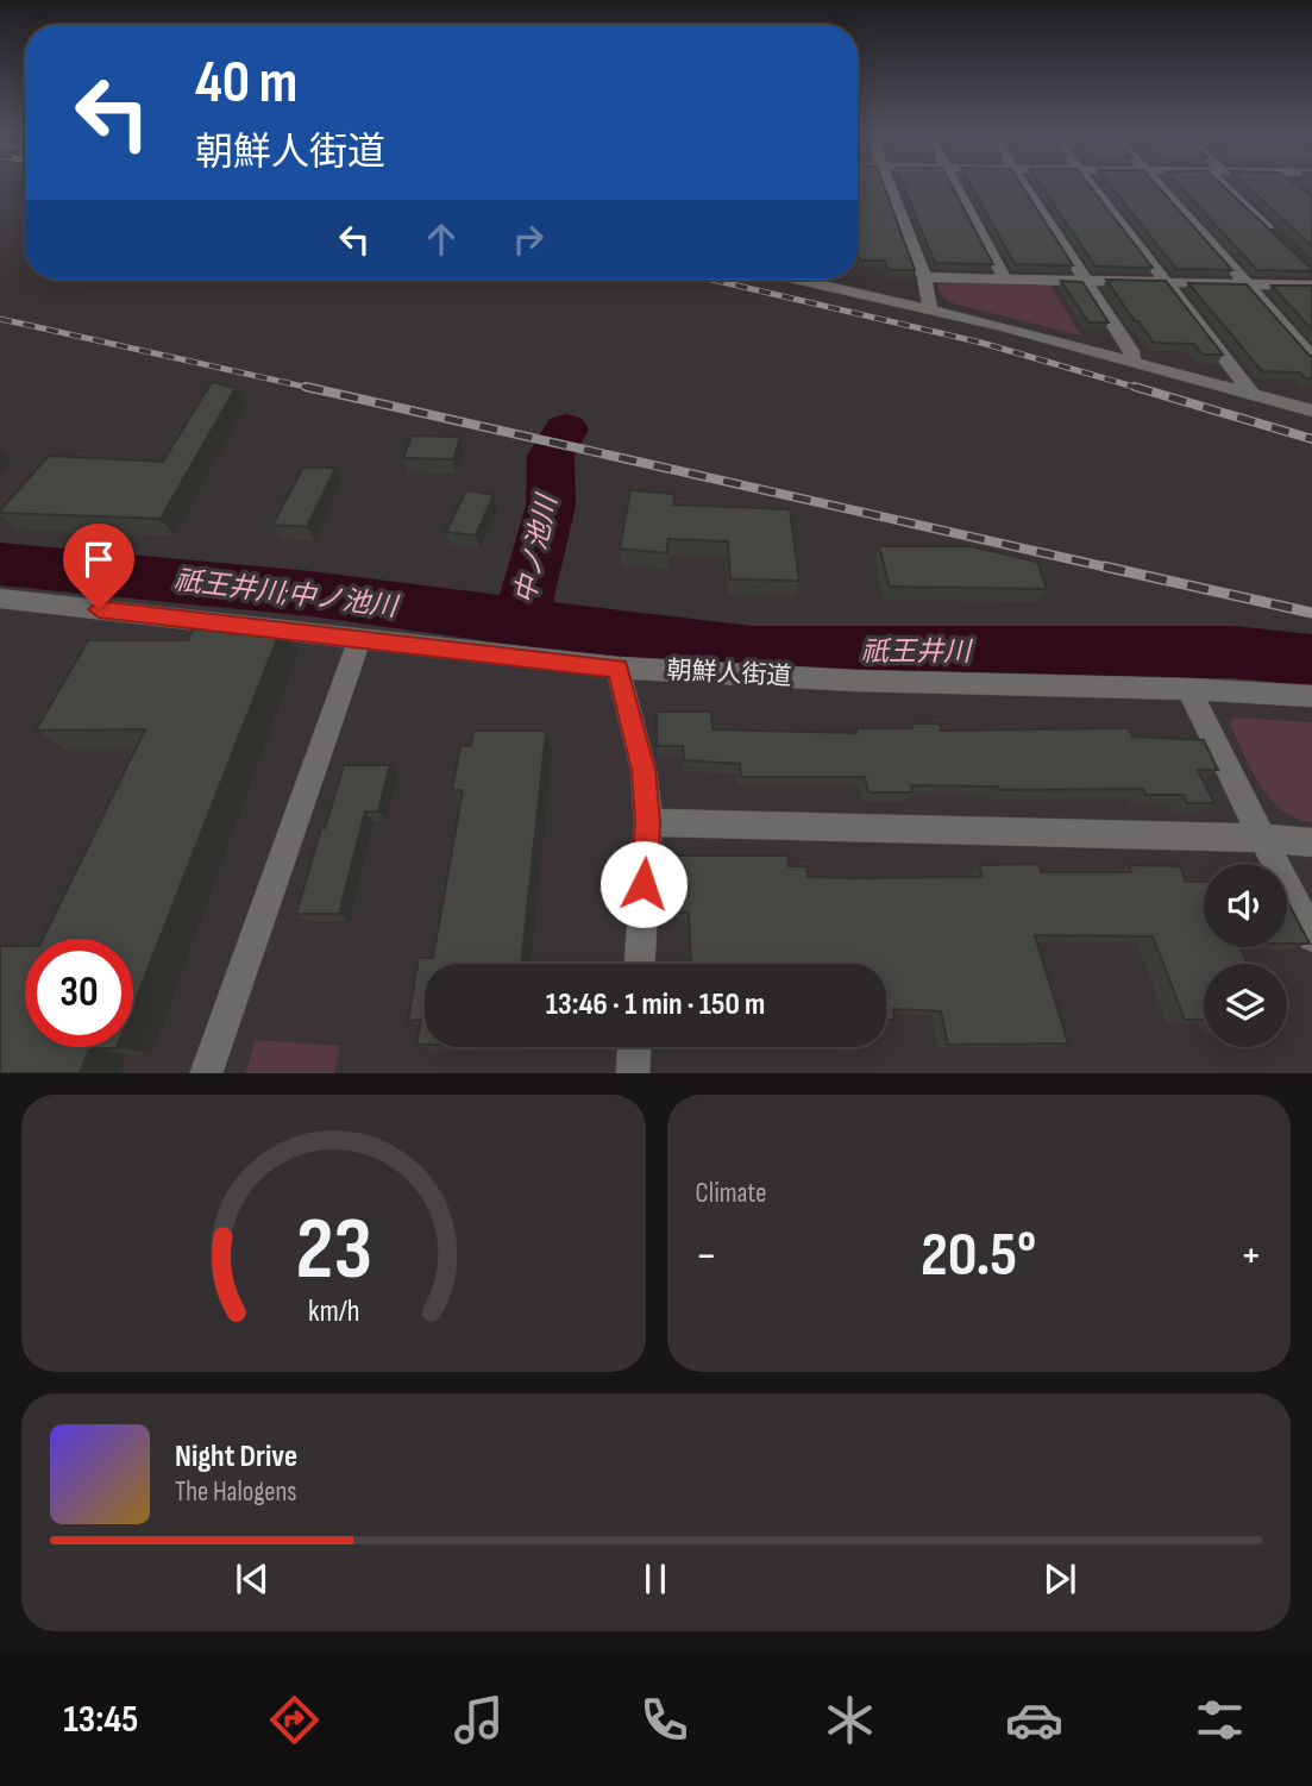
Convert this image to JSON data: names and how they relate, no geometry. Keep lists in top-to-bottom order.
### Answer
{
  "streets": {
    "street": ["朝鮮人街道"]
  },
  "water": ["中ノ池川", "祇王井川;中ノ池川", "祇王井川"],
  "page": {
    "turn": ["40 m", "朝鮮人街道"],
    "limit": "30",
    "trip": "13:46 · 1 min · 150 m",
    "tile": "Climate",
    "heat": ["−", "20.5°", "+"],
    "song": ["Night Drive", "The Halogens"],
    "tabs": "13:45",
    "gauge": ["23", "km/h"]
  }
}
